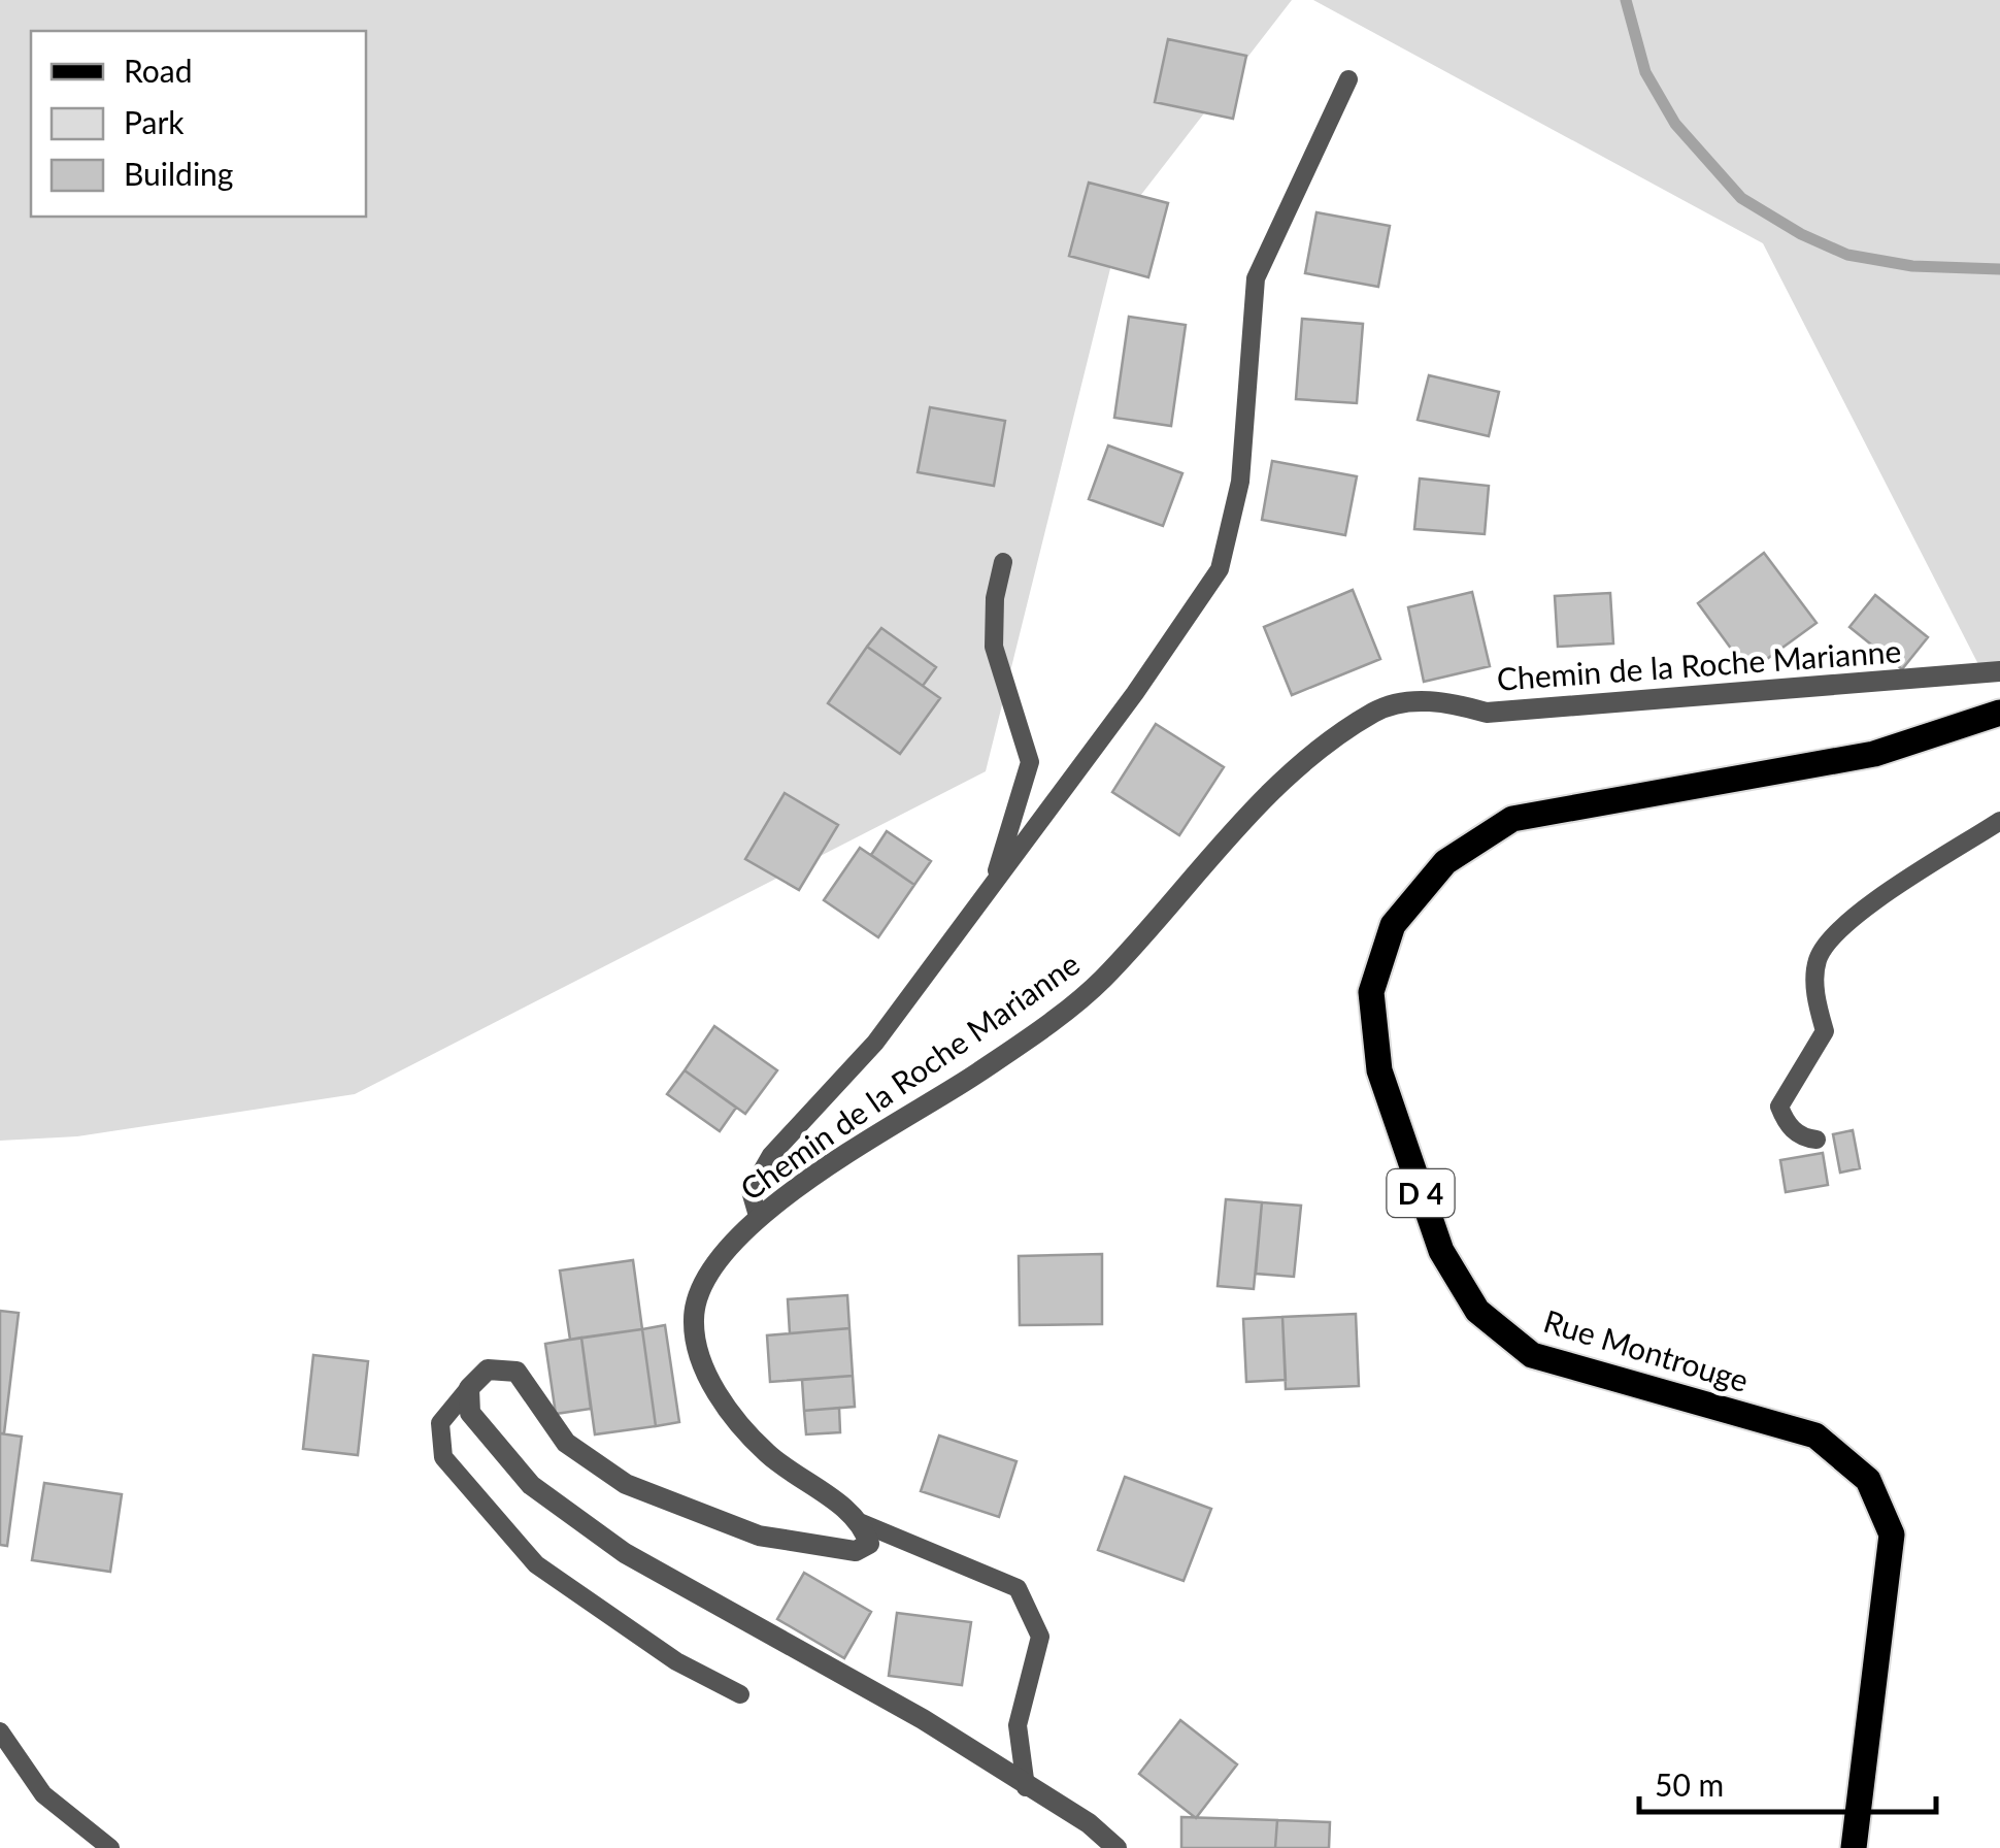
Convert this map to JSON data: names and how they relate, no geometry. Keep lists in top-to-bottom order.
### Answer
{
  "streets": {
    "main road": ["D 4", "Rue Montrouge"],
    "street": ["Chemin de la Roche Marianne"]
  },
  "legend": ["Road", "Park", "Building"],
  "scale_bar": "50 m"
}
